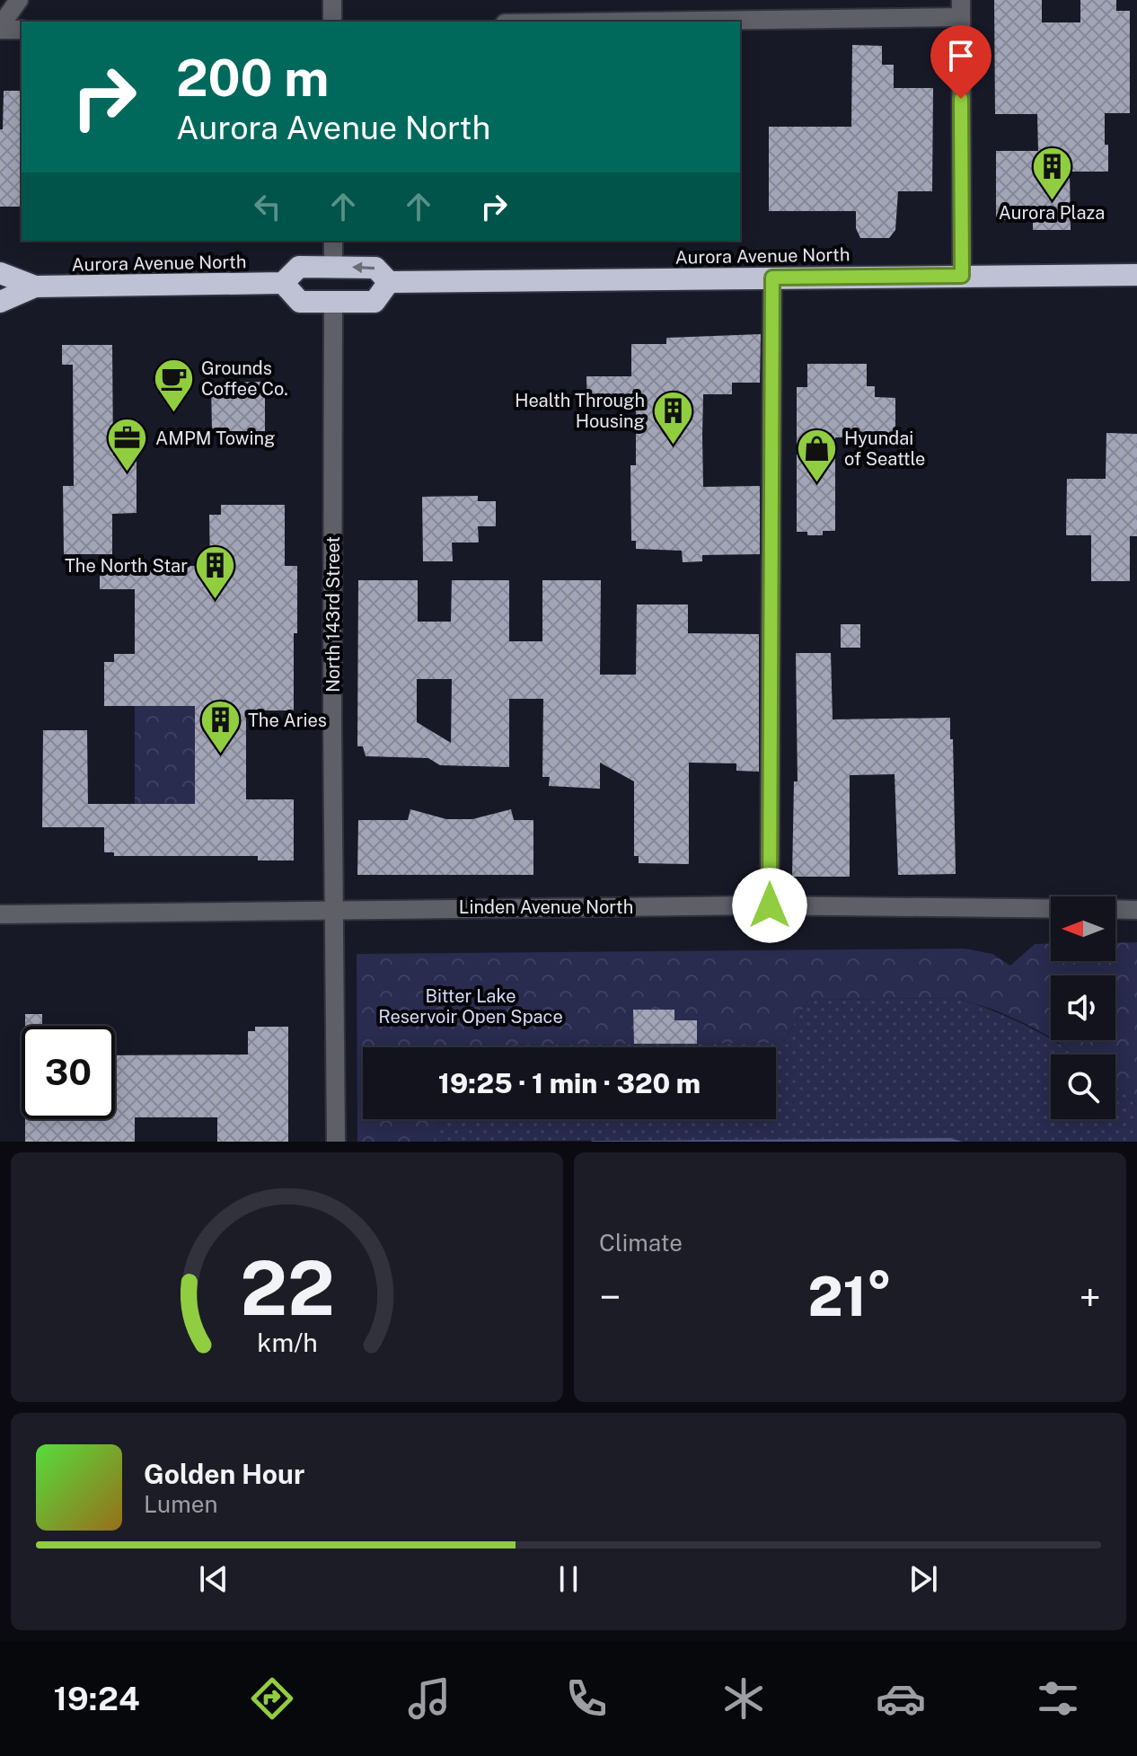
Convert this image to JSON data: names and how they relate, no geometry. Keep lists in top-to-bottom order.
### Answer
{
  "streets": {
    "highway": ["Aurora Avenue North"],
    "street": ["North 143rd Street", "Linden Avenue North"]
  },
  "crossings": [
    ["North 143rd Street", "Linden Avenue North"]
  ],
  "parks": ["Bitter Lake Reservoir Open Space"],
  "places": {
    "building": [
      "Aurora Plaza",
      "Health Through Housing",
      "The North Star",
      "The Aries"
    ],
    "cafe": ["Grounds Coffee Co."],
    "office": ["AMPM Towing"],
    "shop": ["Hyundai of Seattle"]
  },
  "north": "left",
  "page": {
    "turn": ["200 m", "Aurora Avenue North"],
    "limit": "30",
    "trip": "19:25 · 1 min · 320 m",
    "tile": "Climate",
    "heat": ["−", "21°", "+"],
    "song": ["Golden Hour", "Lumen"],
    "tabs": "19:24",
    "gauge": ["22", "km/h"]
  }
}
